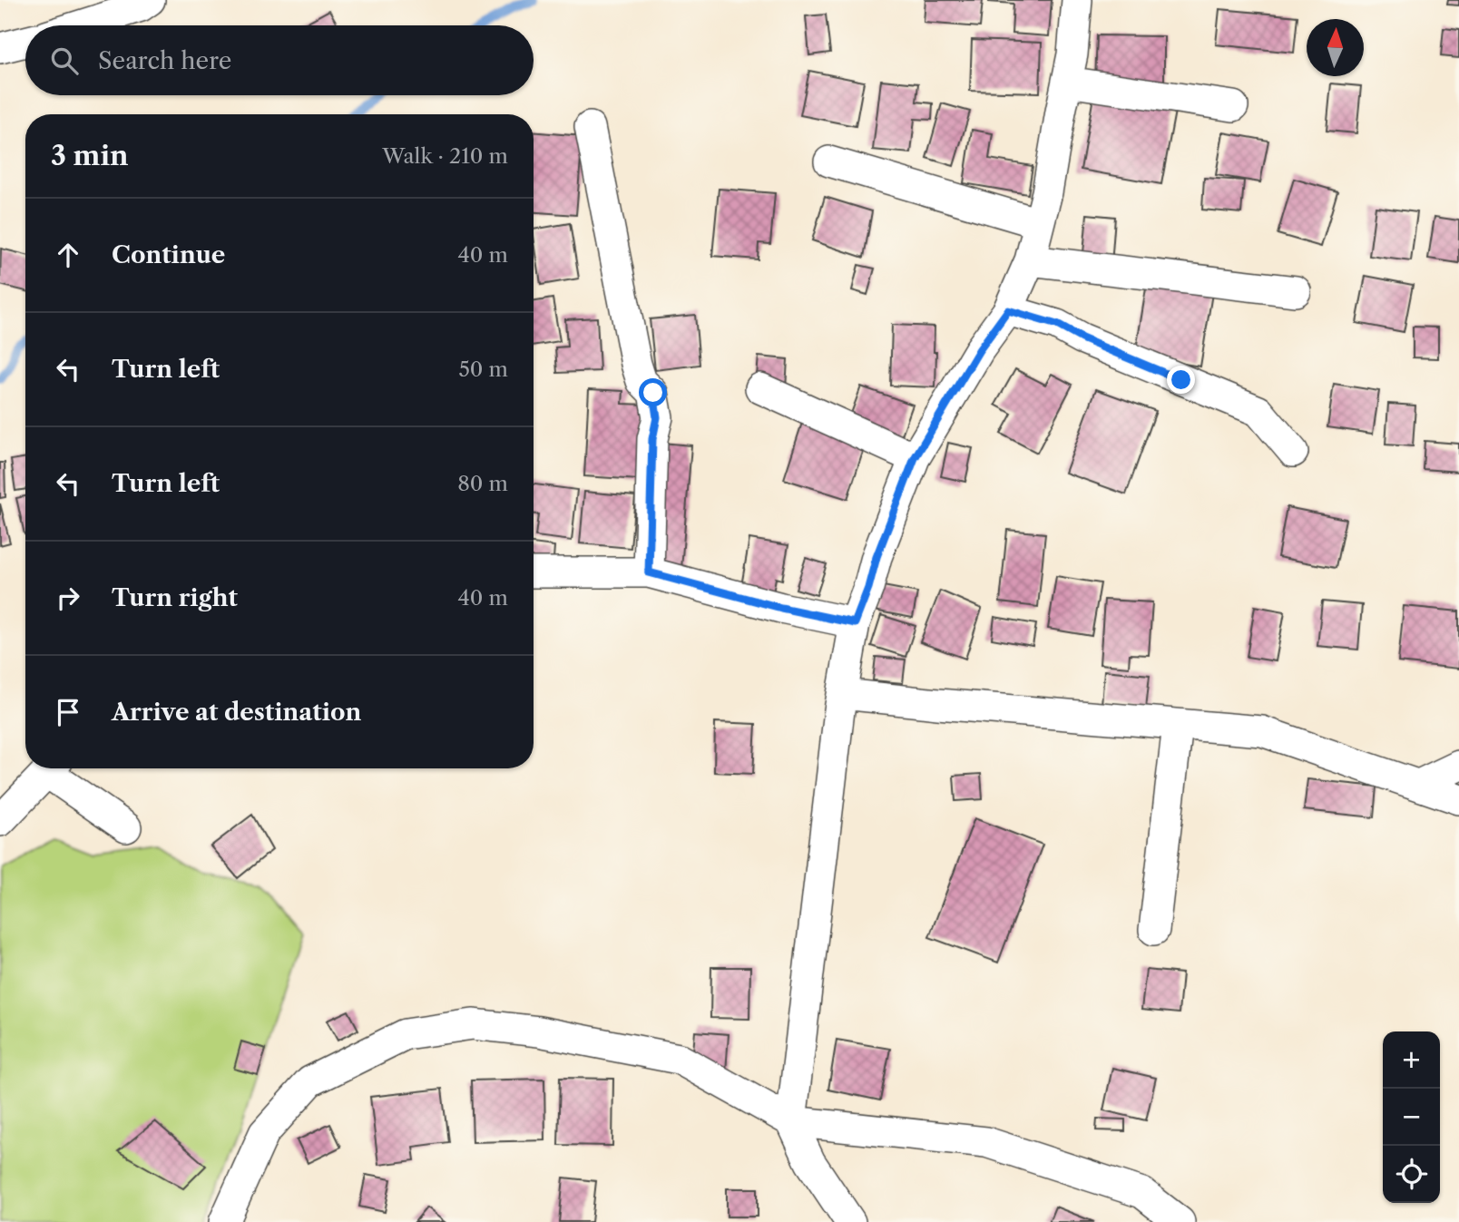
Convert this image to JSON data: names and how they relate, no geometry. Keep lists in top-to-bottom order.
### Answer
{
  "north": "top",
  "page": {
    "search": "Search here",
    "heading": ["3 min", "Walk · 210 m"],
    "list": [
      ["Continue", "40 m"],
      ["Turn left", "50 m"],
      ["Turn left", "80 m"],
      ["Turn right", "40 m"],
      "Arrive at destination"
    ],
    "map_buttons": ["+", "−"]
  }
}
